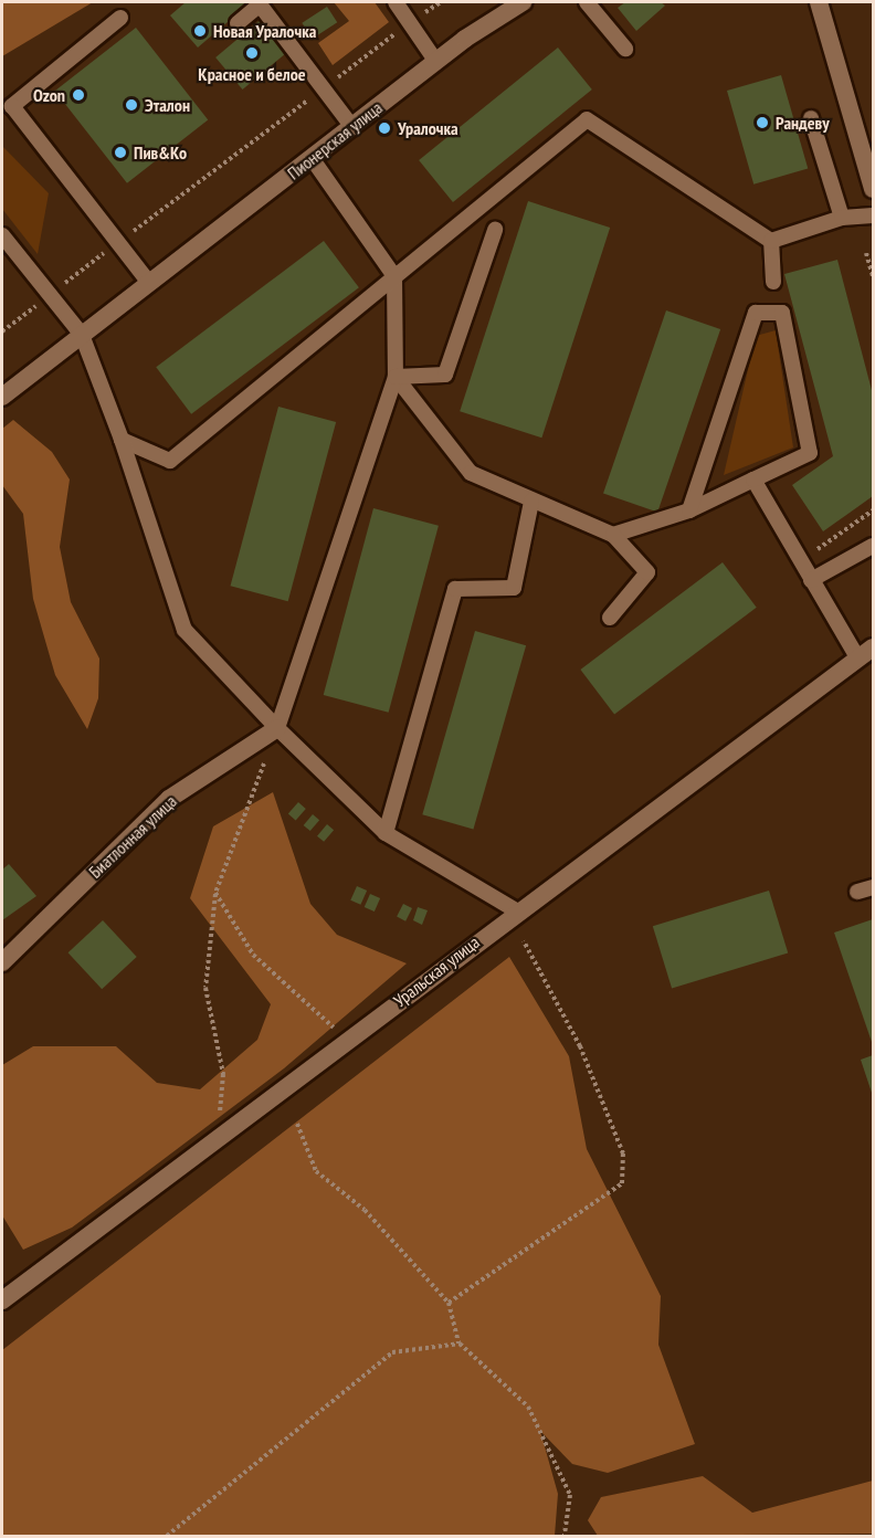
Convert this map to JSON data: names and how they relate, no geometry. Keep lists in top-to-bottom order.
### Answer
{
  "streets": {
    "street": ["Пионерская улица", "Биатлонная улица", "Уральская улица"]
  },
  "places": [
    "Новая Уралочка",
    "Красное и белое",
    "Ozon",
    "Эталон",
    "Рандеву",
    "Уралочка",
    "Пив&Ко"
  ]
}
